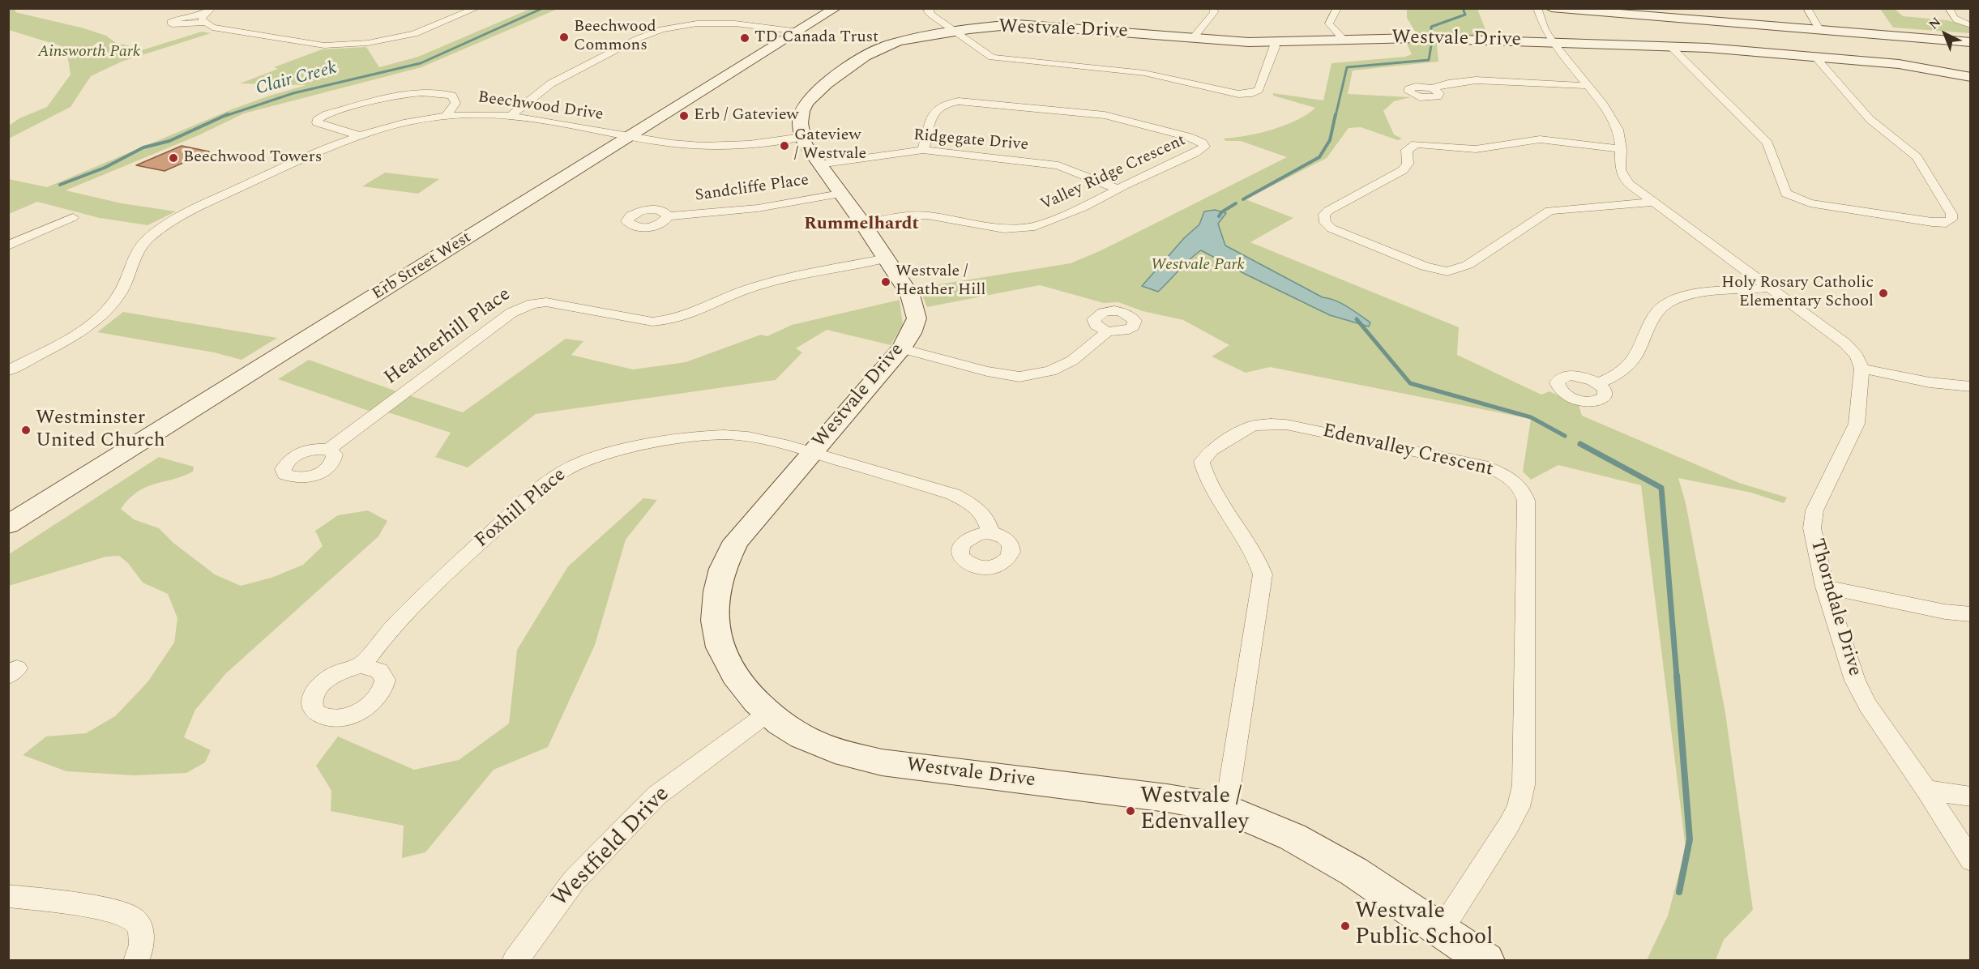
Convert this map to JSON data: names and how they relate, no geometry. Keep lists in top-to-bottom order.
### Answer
{
  "streets": {
    "street": [
      "Westvale Drive",
      "Beechwood Drive",
      "Ridgegate Drive",
      "Valley Ridge Crescent",
      "Sandcliffe Place",
      "Erb Street West",
      "Heatherhill Place",
      "Edenvalley Crescent",
      "Foxhill Place",
      "Thorndale Drive",
      "Westfield Drive"
    ]
  },
  "crossings": [
    ["Westvale Drive", "Beechwood Drive"],
    ["Westvale Drive", "Ridgegate Drive"],
    ["Westvale Drive", "Valley Ridge Crescent"],
    ["Westvale Drive", "Sandcliffe Place"],
    ["Westvale Drive", "Heatherhill Place"],
    ["Westvale Drive", "Edenvalley Crescent"],
    ["Westvale Drive", "Foxhill Place"],
    ["Westvale Drive", "Westfield Drive"],
    ["Beechwood Drive", "Erb Street West"],
    ["Ridgegate Drive", "Valley Ridge Crescent"]
  ],
  "districts": ["Rummelhardt"],
  "water": ["Clair Creek"],
  "parks": ["Ainsworth Park", "Westvale Park"],
  "places": [
    "Beechwood Commons",
    "TD Canada Trust",
    "Erb / Gateview",
    "Gateview / Westvale",
    "Beechwood Towers",
    "Westvale / Heather Hill",
    "Holy Rosary Catholic Elementary School",
    "Westminster United Church",
    "Westvale / Edenvalley",
    "Westvale Public School"
  ],
  "north": "top left"
}
